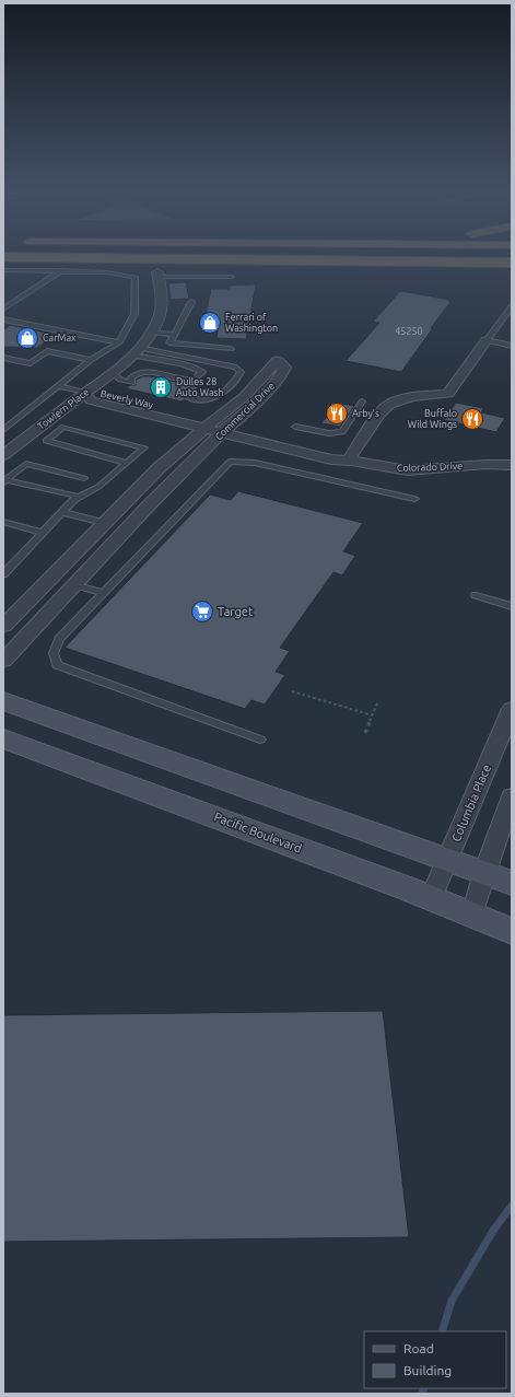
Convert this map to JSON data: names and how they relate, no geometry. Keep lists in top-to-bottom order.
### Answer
{
  "streets": {
    "main road": ["Pacific Boulevard"],
    "street": [
      "Beverly Way",
      "Towlern Place",
      "Commercial Drive",
      "Colorado Drive",
      "Columbia Place"
    ]
  },
  "crossings": [
    ["Beverly Way", "Towlern Place"],
    ["Beverly Way", "Commercial Drive"],
    ["Beverly Way", "Colorado Drive"],
    ["Commercial Drive", "Colorado Drive"],
    ["Columbia Place", "Pacific Boulevard"]
  ],
  "places": {
    "shop": ["Ferrari of Washington", "CarMax"],
    "building": ["Dulles 28 Auto Wash"],
    "restaurant": ["Arby's", "Buffalo Wild Wings"],
    "supermarket": ["Target"]
  },
  "house_numbers": ["45250"],
  "legend": ["Road", "Building"]
}
